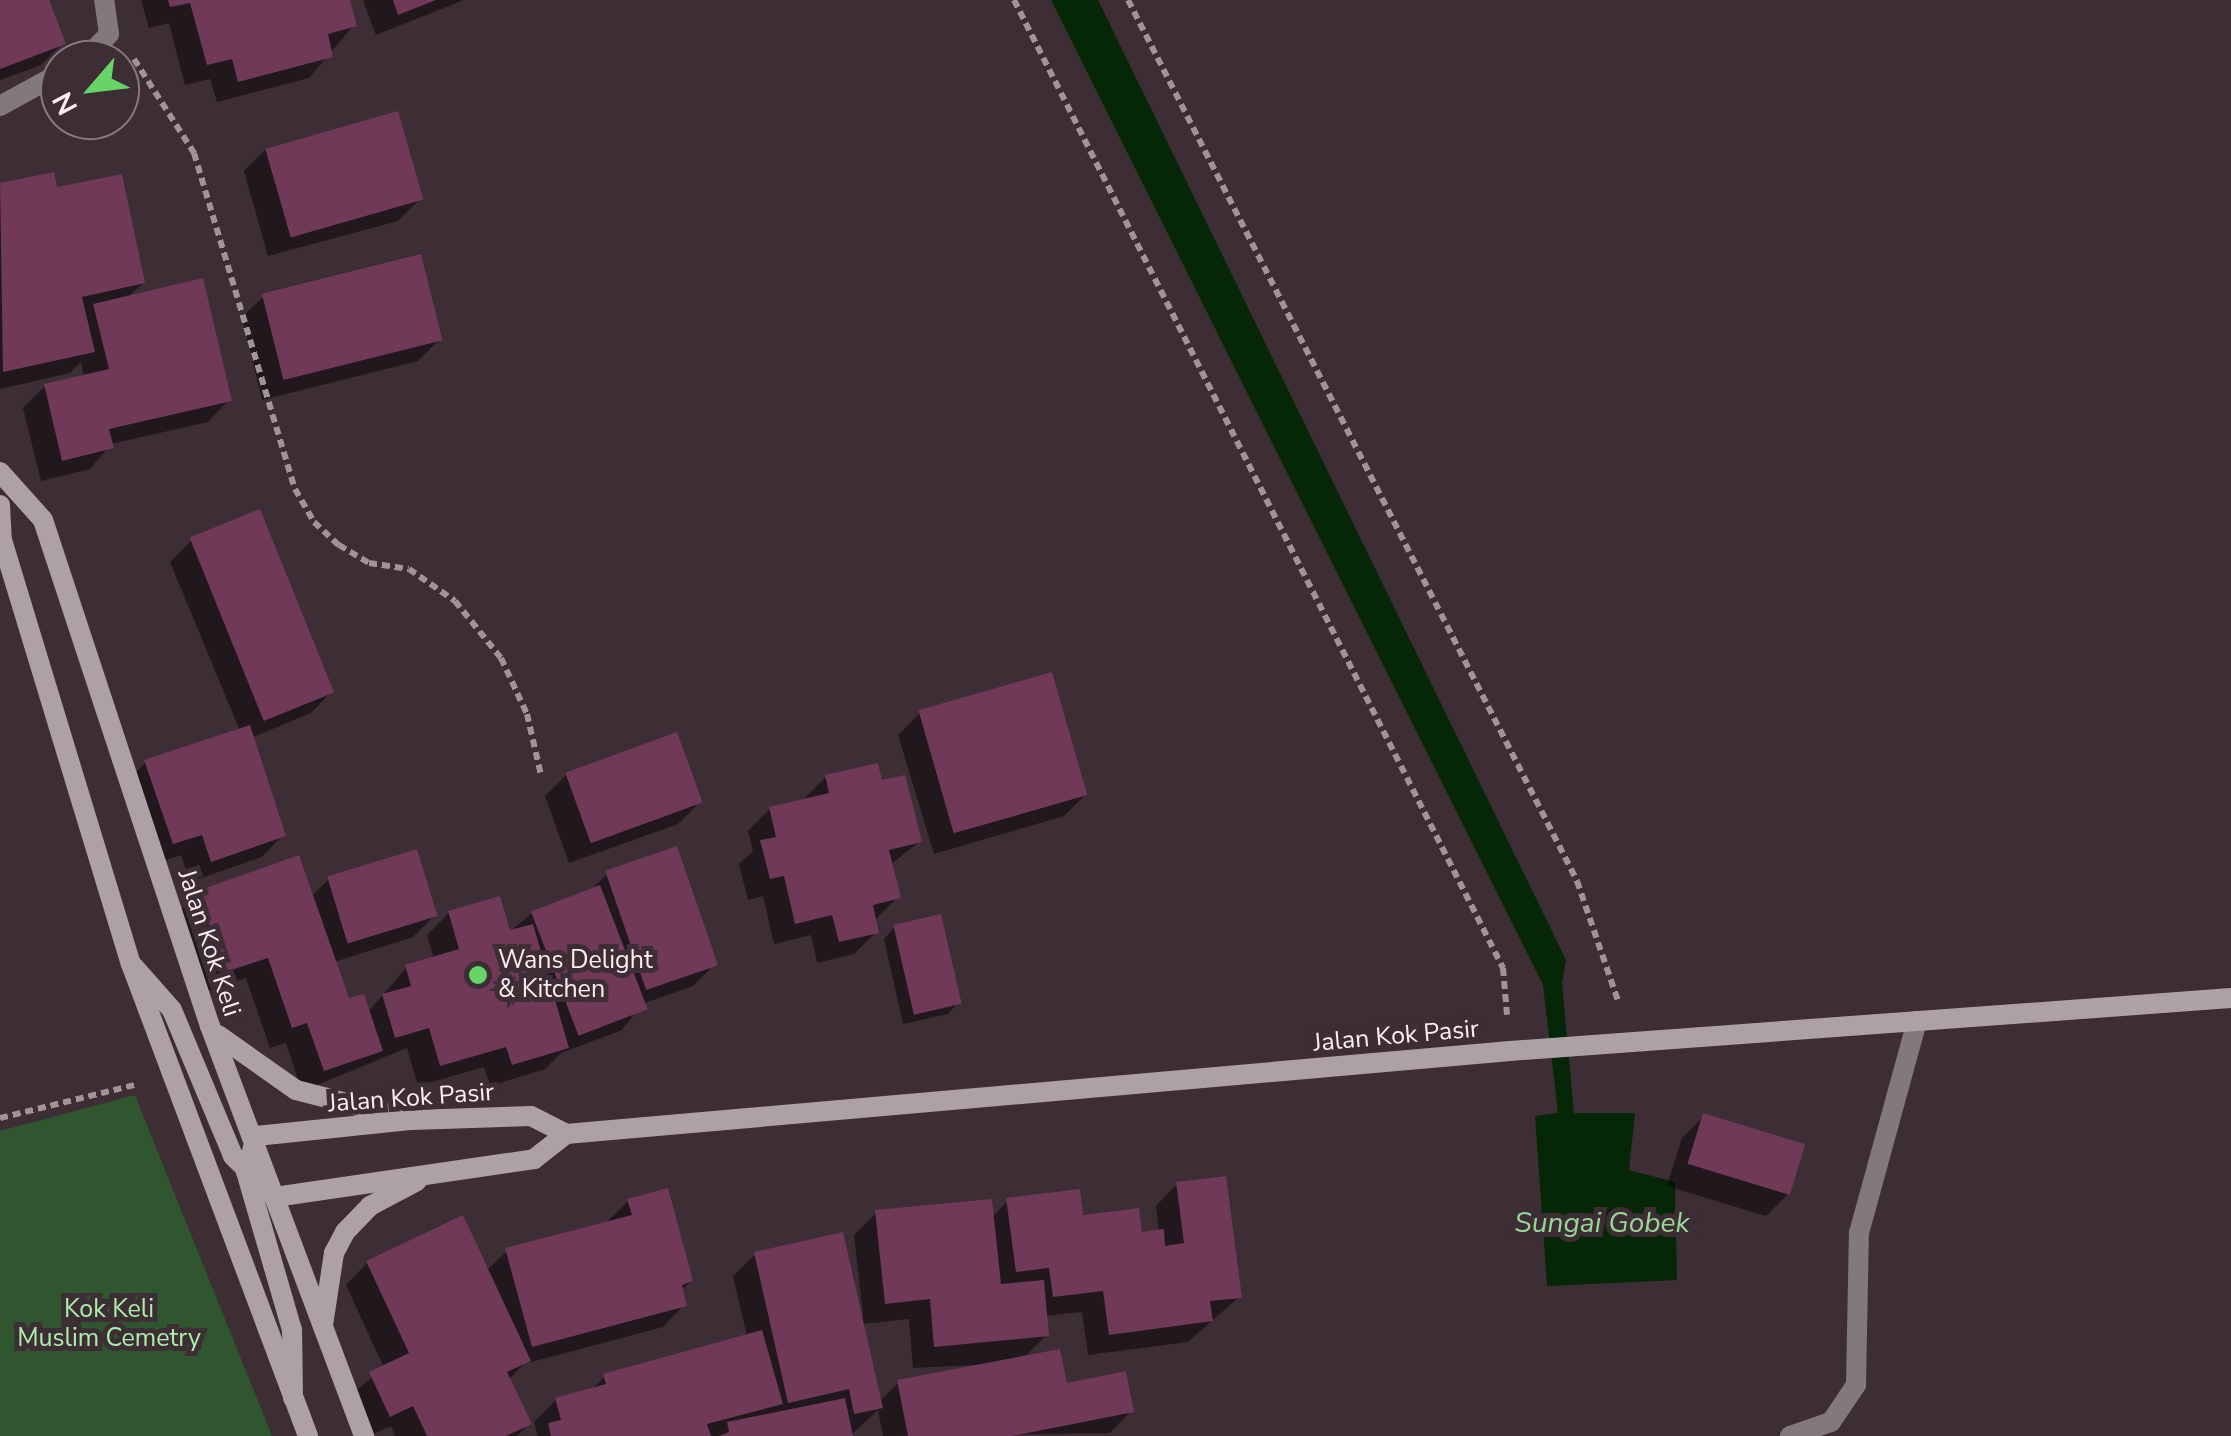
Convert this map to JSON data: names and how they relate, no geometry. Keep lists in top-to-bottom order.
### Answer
{
  "streets": {
    "street": ["Jalan Kok Keli", "Jalan Kok Pasir"]
  },
  "crossings": [
    ["Jalan Kok Keli", "Jalan Kok Pasir"]
  ],
  "water": ["Sungai Gobek"],
  "parks": ["Kok Keli Muslim Cemetry"],
  "places": ["Wans Delight & Kitchen"],
  "north": "bottom left"
}
